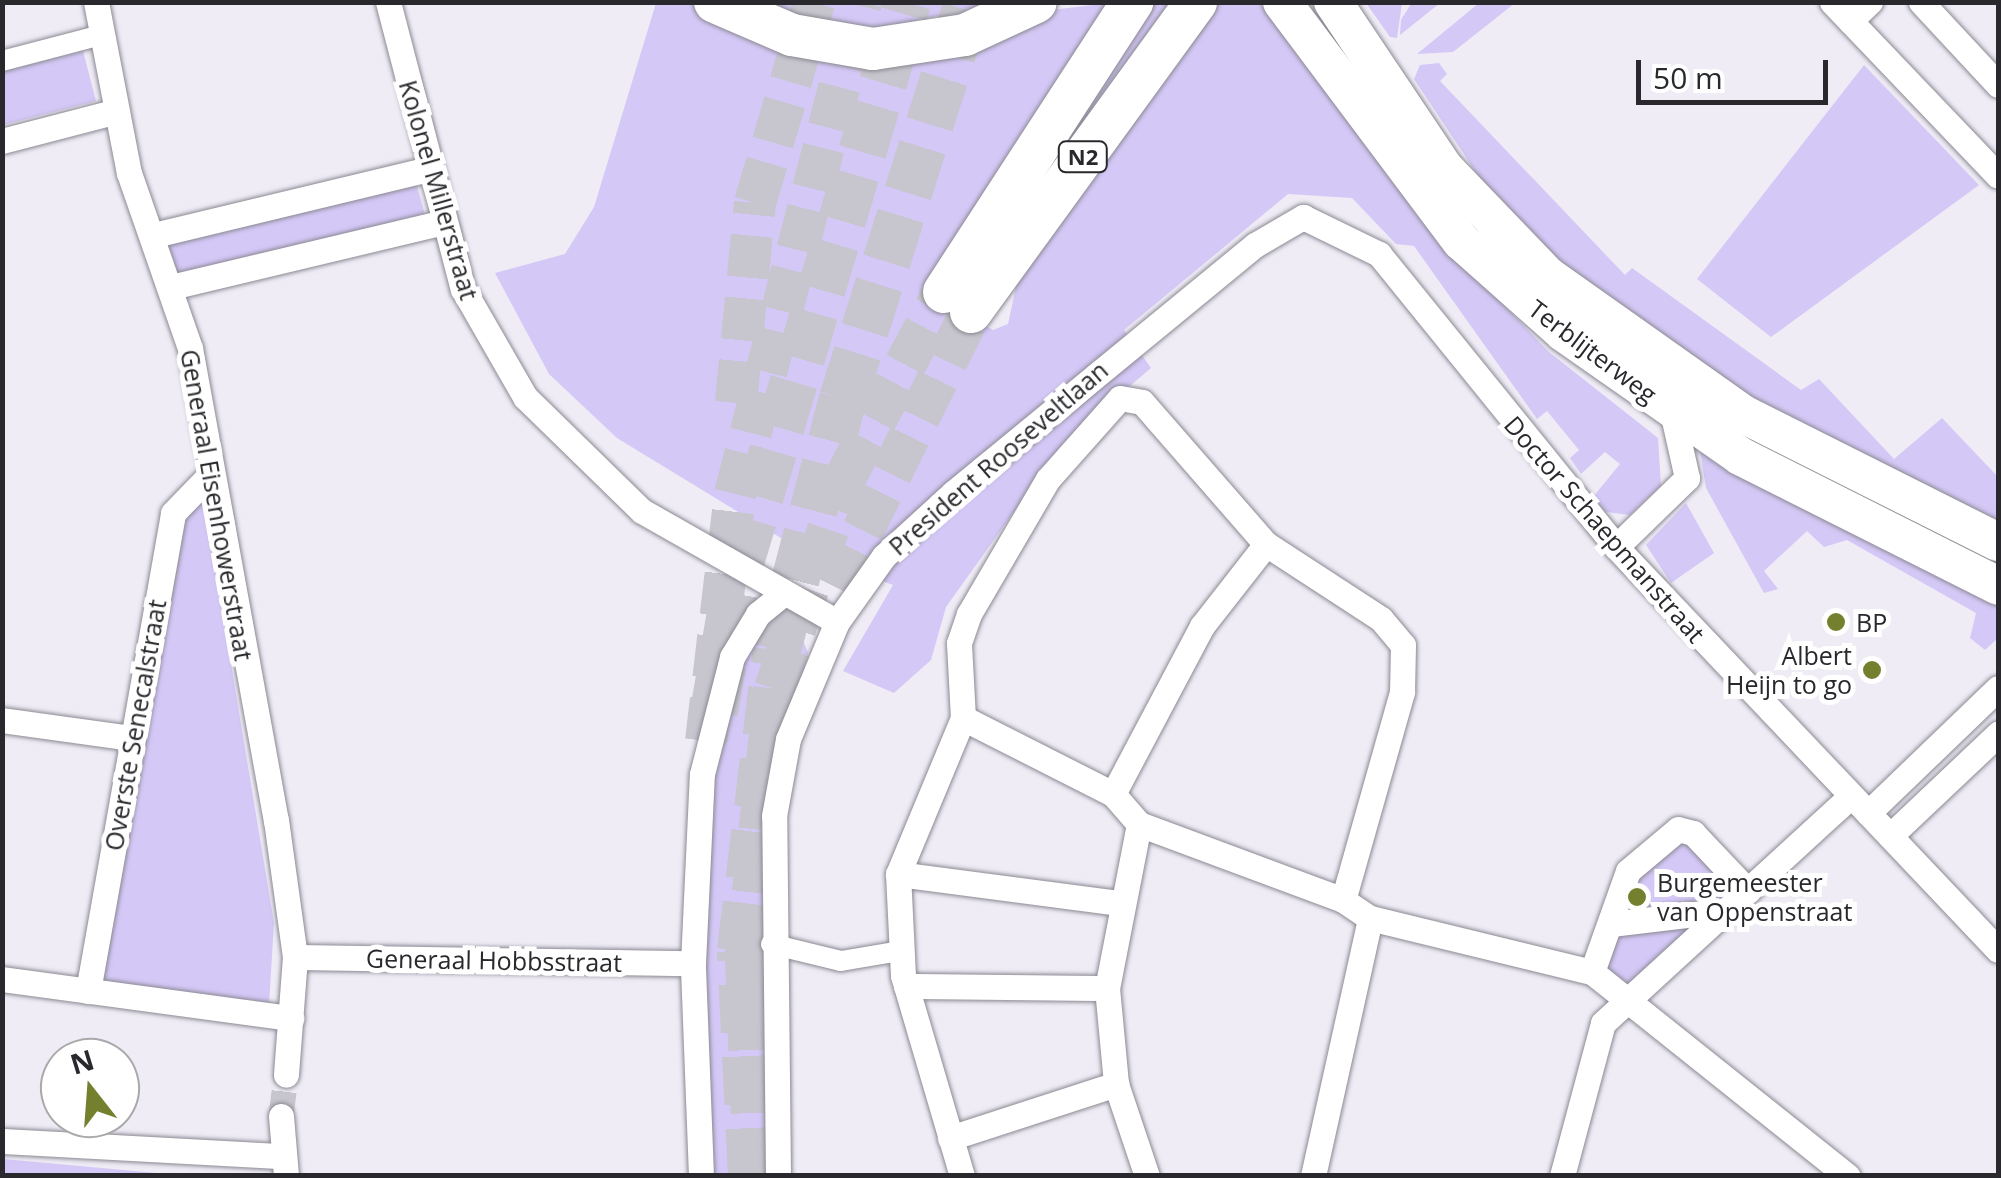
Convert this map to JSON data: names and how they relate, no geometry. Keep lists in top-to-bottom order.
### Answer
{
  "streets": {
    "highway": ["N2"],
    "main road": ["Terblijterweg"],
    "street": [
      "Kolonel Millerstraat",
      "President Rooseveltlaan",
      "Generaal Eisenhowerstraat",
      "Doctor Schaepmanstraat",
      "Overste Senecalstraat",
      "Generaal Hobbsstraat"
    ]
  },
  "crossings": [
    ["Kolonel Millerstraat", "President Rooseveltlaan"],
    ["President Rooseveltlaan", "Doctor Schaepmanstraat"],
    ["Generaal Eisenhowerstraat", "Overste Senecalstraat"],
    ["Generaal Eisenhowerstraat", "Generaal Hobbsstraat"]
  ],
  "places": ["BP", "Albert Heijn to go", "Burgemeester van Oppenstraat"],
  "scale_bar": "50 m",
  "north": "top"
}
